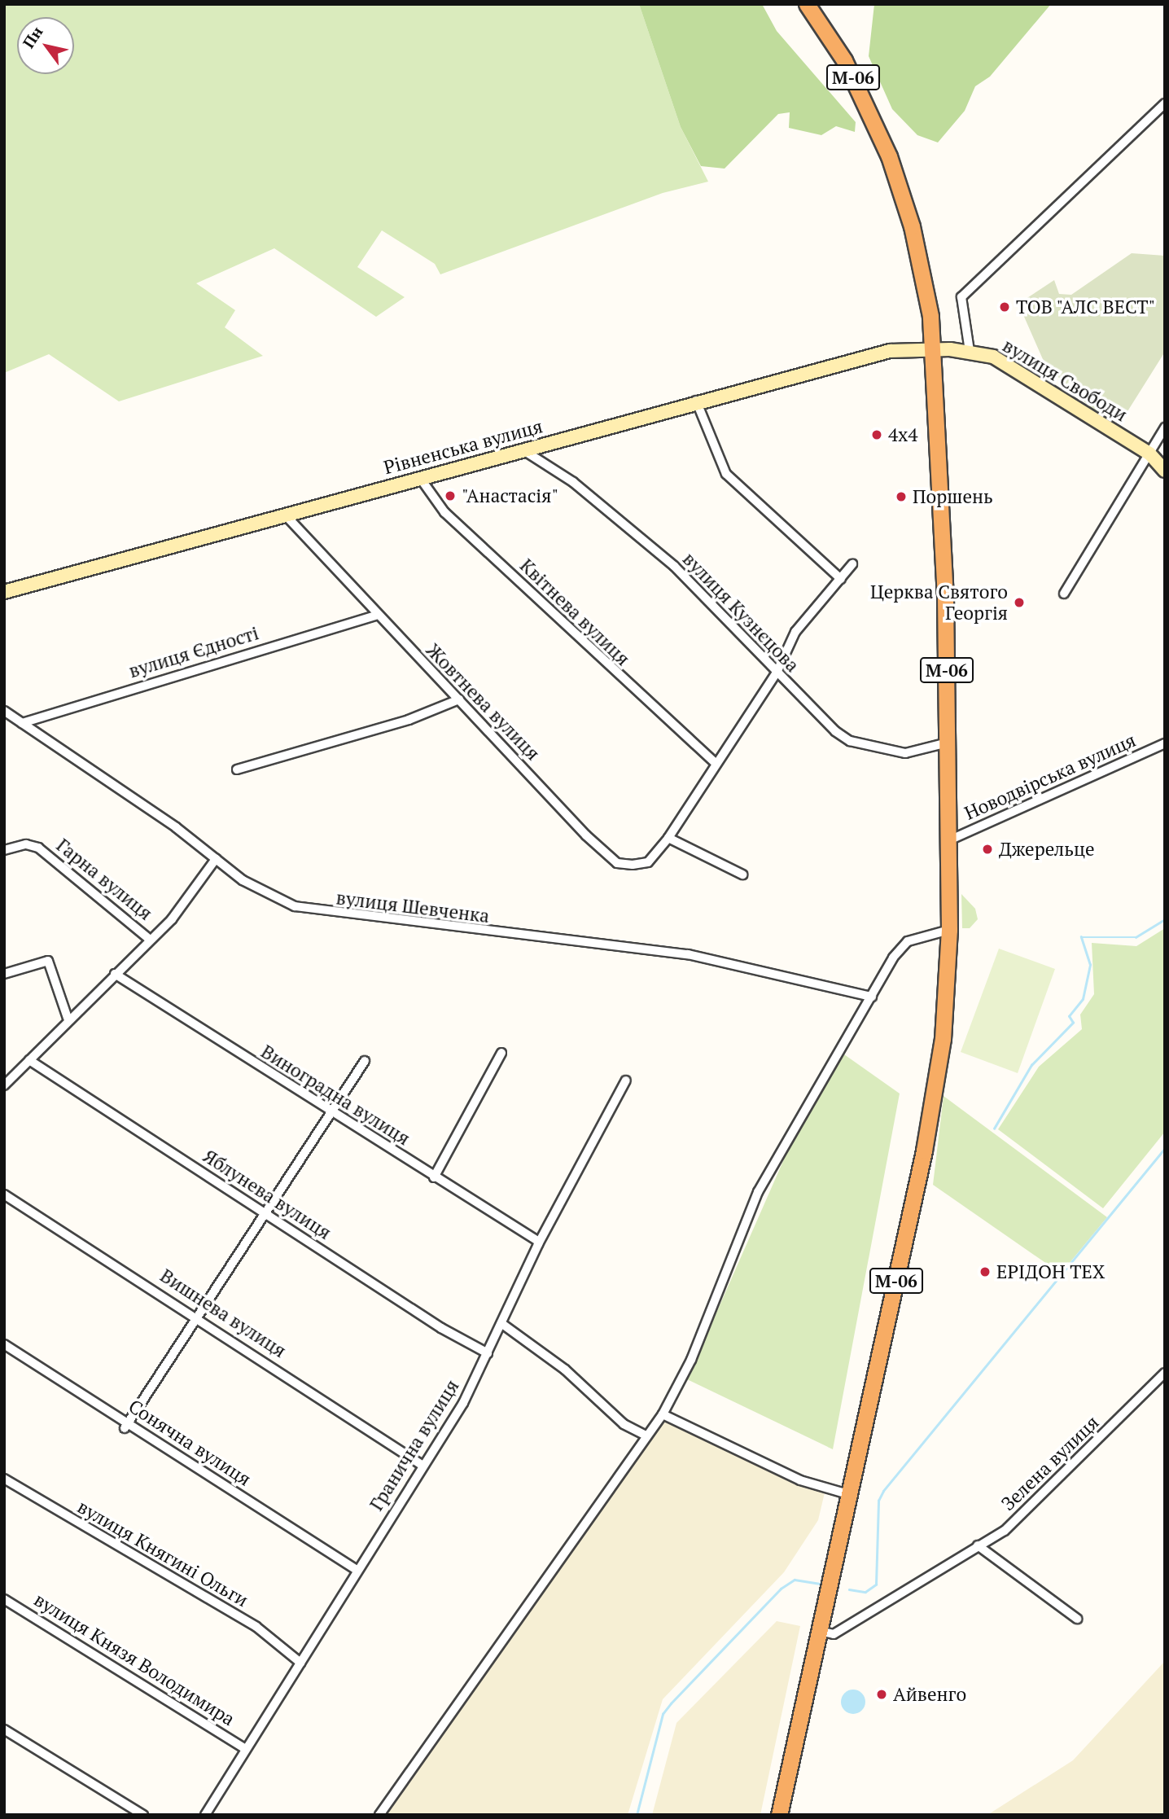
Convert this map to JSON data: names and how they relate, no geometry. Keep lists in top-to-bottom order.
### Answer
{
  "streets": {
    "highway": ["М-06"],
    "main road": ["вулиця Свободи", "Рівненська вулиця"],
    "street": [
      "Квітнева вулиця",
      "вулиця Кузнєцова",
      "вулиця Єдності",
      "Жовтнева вулиця",
      "Новодвірська вулиця",
      "Гарна вулиця",
      "вулиця Шевченка",
      "Виноградна вулиця",
      "Яблунева вулиця",
      "Вишнева вулиця",
      "Сонячна вулиця",
      "Гранична вулиця",
      "Зелена вулиця",
      "вулиця Княгині Ольги",
      "вулиця Князя Володимира"
    ]
  },
  "crossings": [
    ["М-06", "вулиця Свободи"],
    ["М-06", "Рівненська вулиця"],
    ["М-06", "вулиця Кузнєцова"],
    ["М-06", "Новодвірська вулиця"],
    ["М-06", "Зелена вулиця"],
    ["вулиця Свободи", "Рівненська вулиця"],
    ["Рівненська вулиця", "Квітнева вулиця"],
    ["Рівненська вулиця", "вулиця Кузнєцова"],
    ["Рівненська вулиця", "Жовтнева вулиця"],
    ["Квітнева вулиця", "Жовтнева вулиця"],
    ["вулиця Кузнєцова", "Жовтнева вулиця"],
    ["вулиця Єдності", "Жовтнева вулиця"],
    ["вулиця Єдності", "вулиця Шевченка"],
    ["Виноградна вулиця", "Гранична вулиця"],
    ["Яблунева вулиця", "Гранична вулиця"],
    ["Вишнева вулиця", "Гранична вулиця"],
    ["Сонячна вулиця", "Гранична вулиця"],
    ["Гранична вулиця", "вулиця Княгині Ольги"],
    ["Гранична вулиця", "вулиця Князя Володимира"]
  ],
  "places": [
    "ТОВ \"АЛС ВЕСТ\"",
    "4x4",
    "\"Анастасія\"",
    "Поршень",
    "Церква Святого Георгія",
    "Джерельце",
    "ЕРІДОН ТЕХ",
    "Айвенго"
  ],
  "north": "top left"
}
